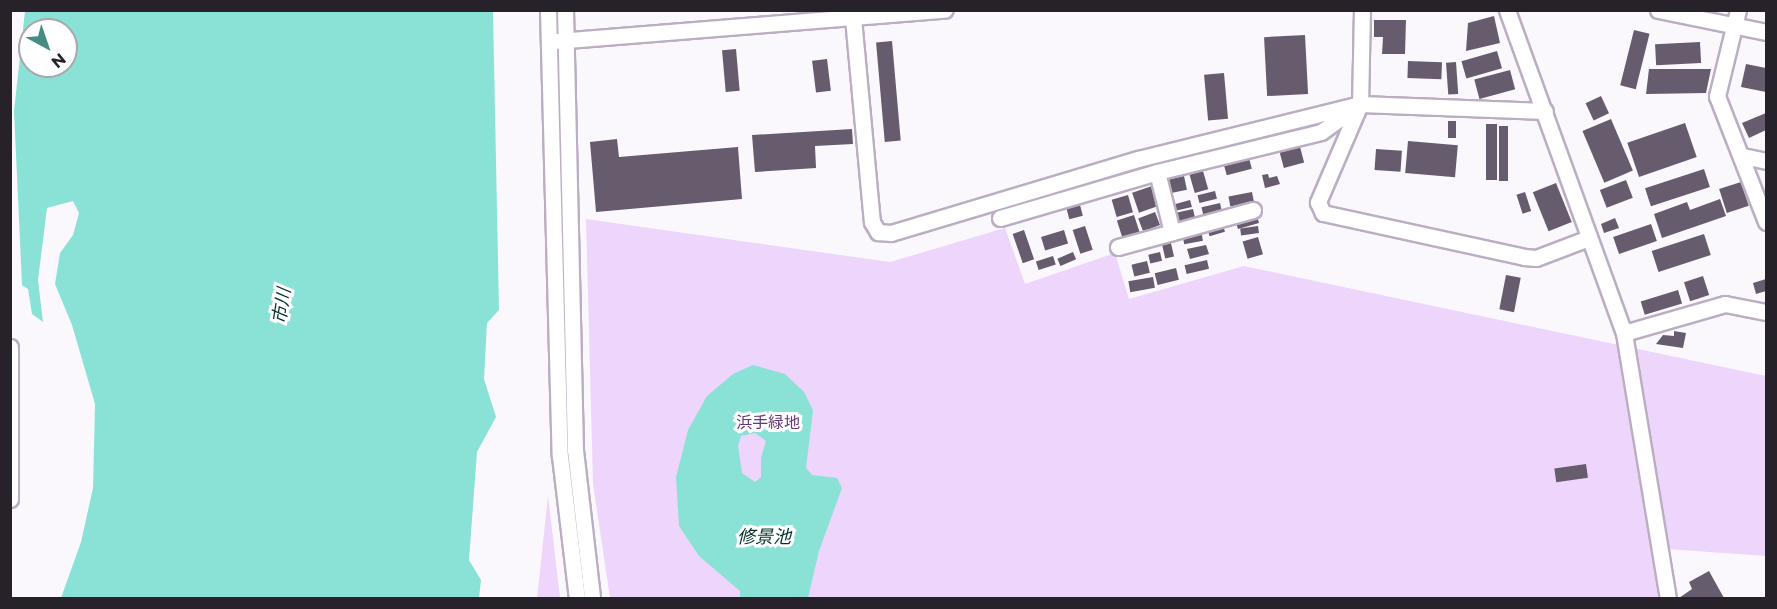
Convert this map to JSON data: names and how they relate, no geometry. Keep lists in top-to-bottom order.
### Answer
{
  "water": ["市川", "修景池"],
  "parks": ["浜手緑地"],
  "north": "bottom right"
}
